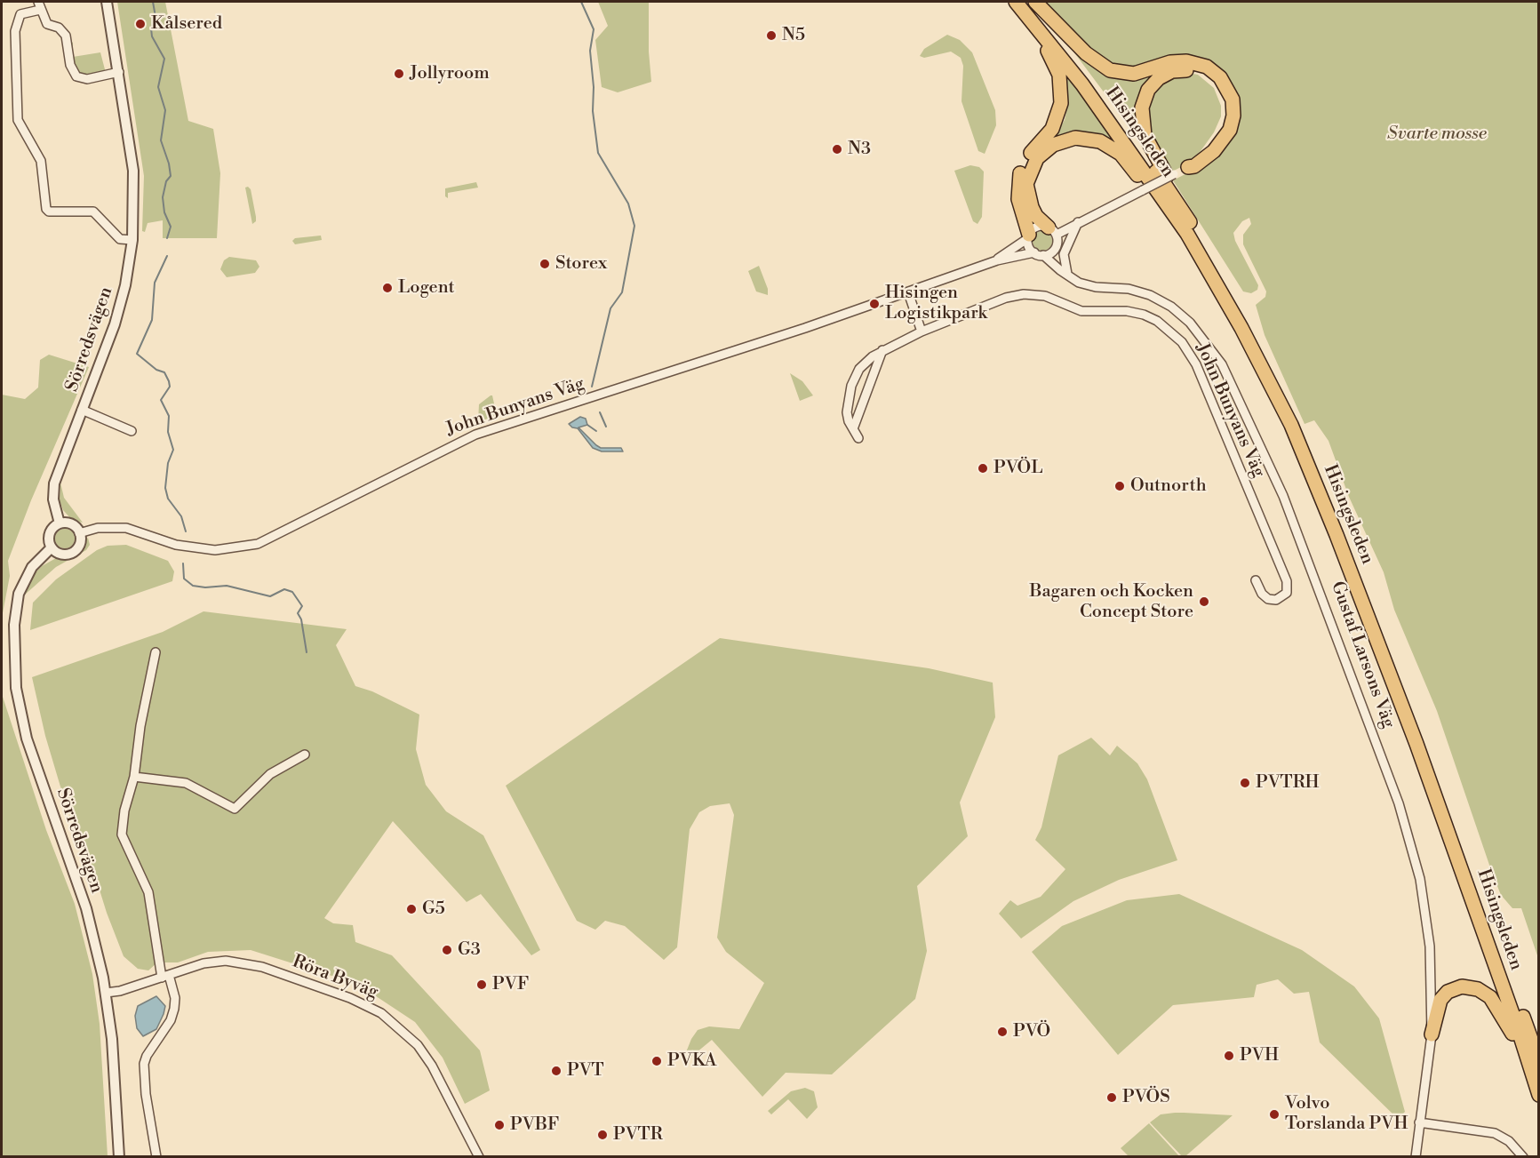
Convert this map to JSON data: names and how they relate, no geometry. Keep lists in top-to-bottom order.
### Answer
{
  "streets": {
    "highway": ["Hisingsleden"],
    "street": [
      "Sörredsvägen",
      "John Bunyans Väg",
      "Gustaf Larsons Väg",
      "Röra Byväg"
    ]
  },
  "crossings": [
    ["Sörredsvägen", "John Bunyans Väg"],
    ["Sörredsvägen", "Röra Byväg"],
    ["John Bunyans Väg", "Gustaf Larsons Väg"]
  ],
  "parks": ["Svarte mosse"],
  "places": [
    "Kålsered",
    "N5",
    "Jollyroom",
    "N3",
    "Storex",
    "Logent",
    "Hisingen Logistikpark",
    "PVÖL",
    "Outnorth",
    "Bagaren och Kocken Concept Store",
    "PVTRH",
    "G5",
    "G3",
    "PVF",
    "PVÖ",
    "PVH",
    "PVKA",
    "PVT",
    "PVÖS",
    "Volvo Torslanda PVH",
    "PVBF",
    "PVTR"
  ]
}
